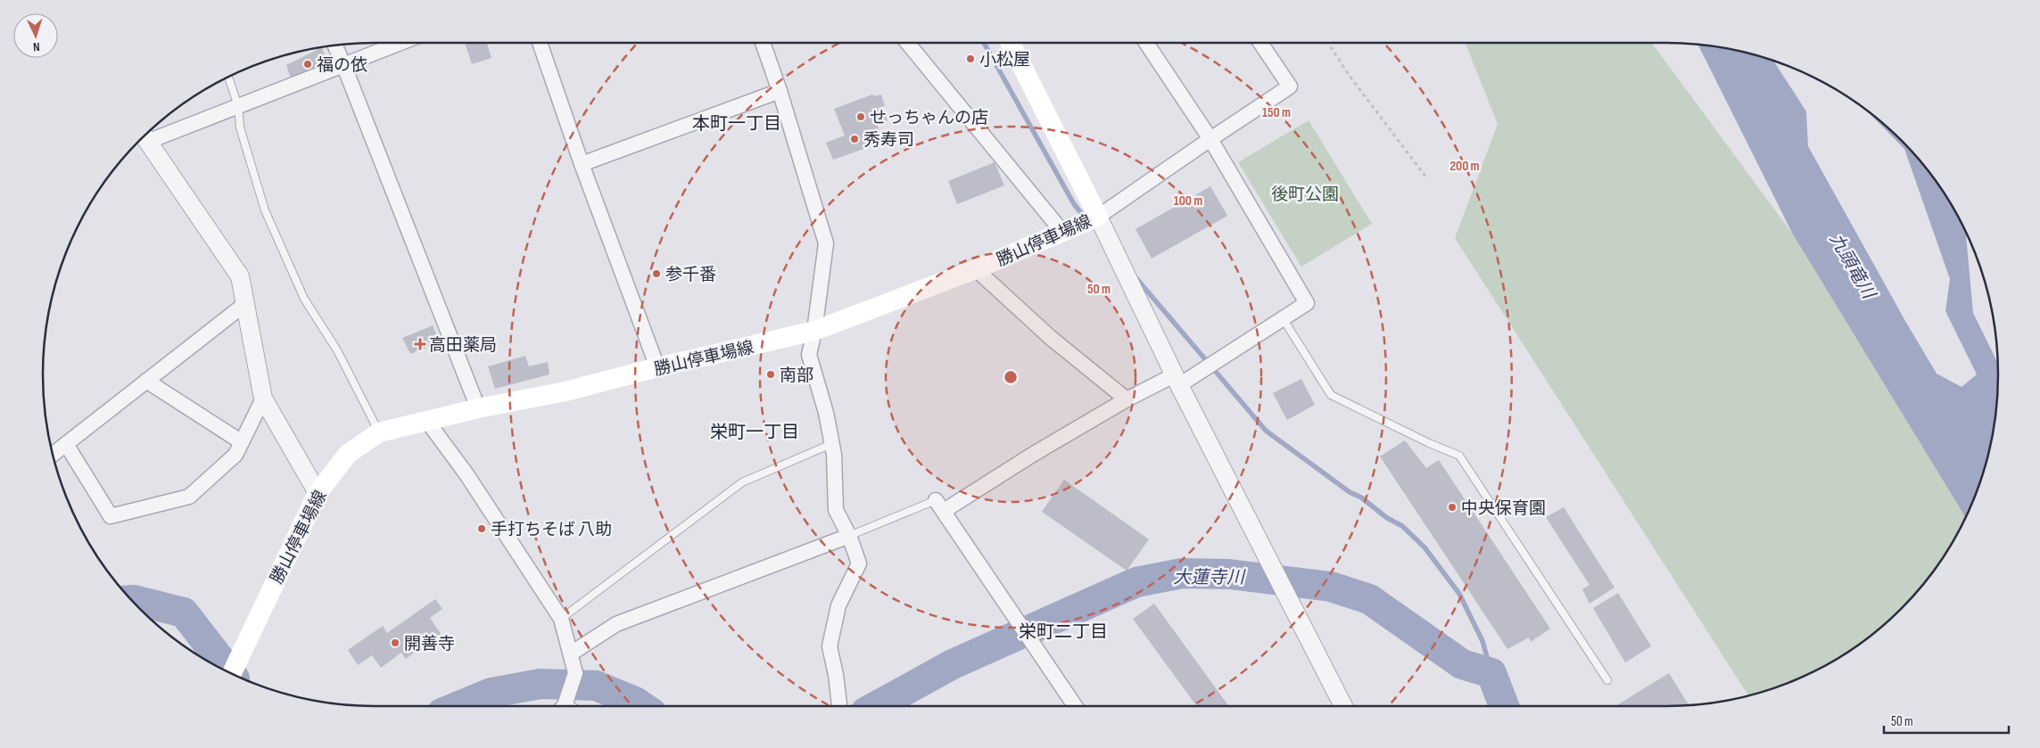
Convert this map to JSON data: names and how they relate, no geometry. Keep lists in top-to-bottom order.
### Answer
{
  "streets": {
    "main road": ["勝山停車場線"]
  },
  "districts": ["本町一丁目", "栄町一丁目", "栄町二丁目"],
  "water": ["九頭竜川", "大蓮寺川"],
  "parks": ["後町公園"],
  "places": {
    "other": [
      "小松屋",
      "福の依",
      "せっちゃんの店",
      "秀寿司",
      "参千番",
      "南部",
      "中央保育園",
      "手打ちそば 八助",
      "開善寺"
    ],
    "health": ["高田薬局"]
  },
  "scale_bar": "50 m",
  "north": "bottom",
  "rings": [
    "150 m",
    "200 m",
    "100 m",
    "50 m"
  ]
}
